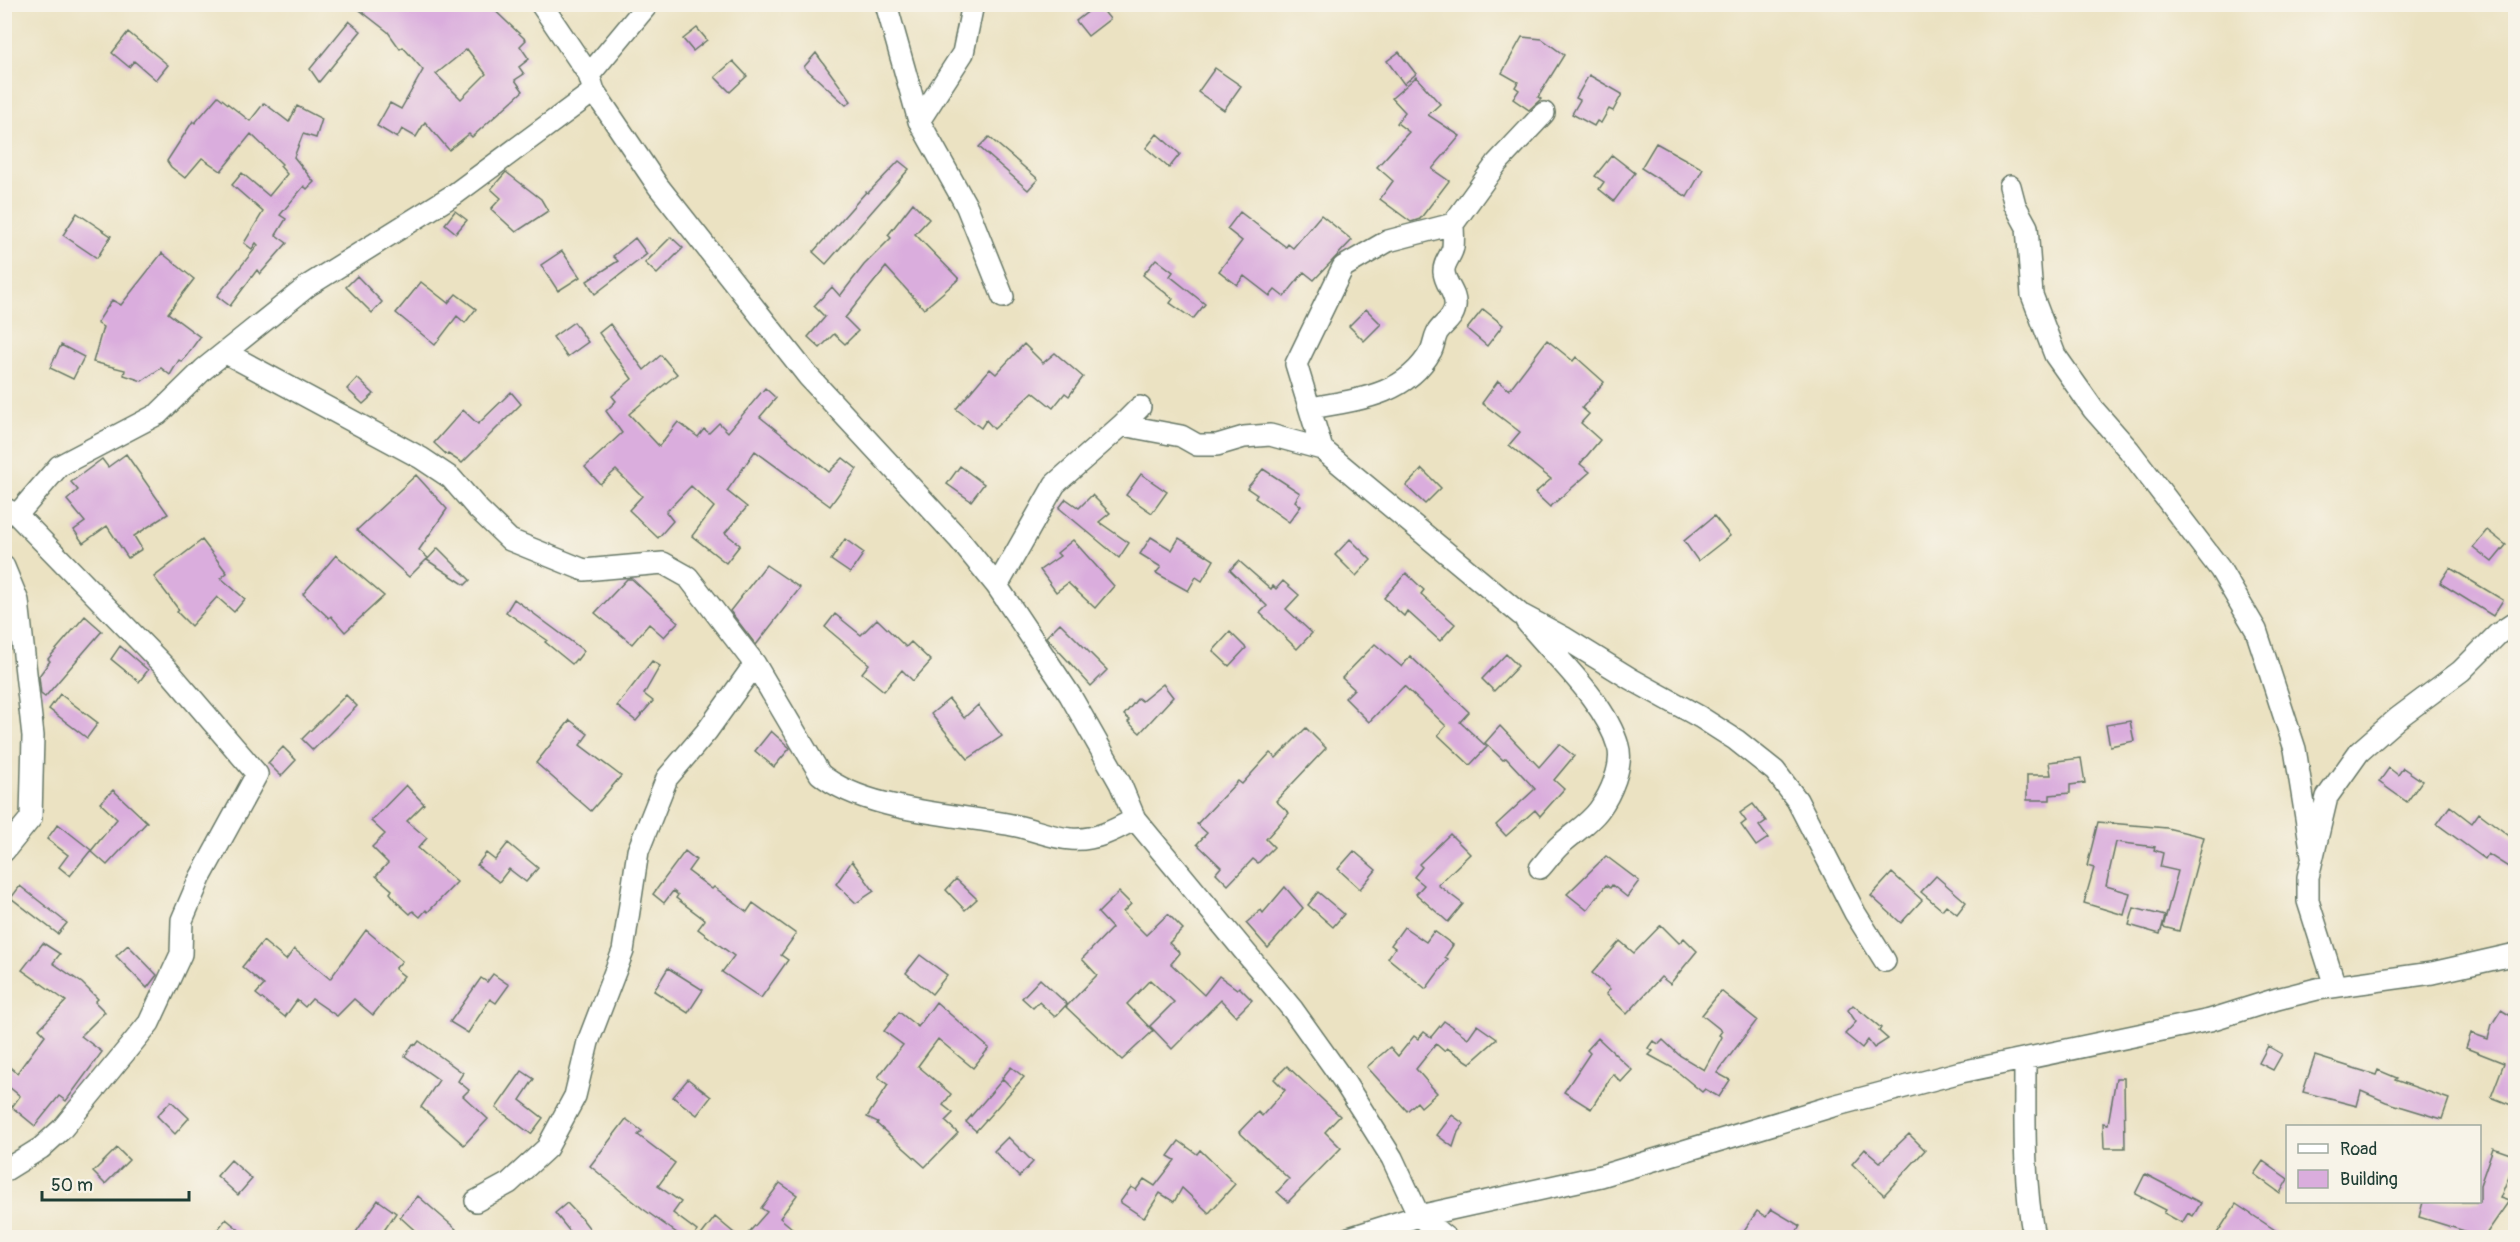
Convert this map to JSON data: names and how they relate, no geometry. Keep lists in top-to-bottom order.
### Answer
{
  "legend": ["Road", "Building"],
  "scale_bar": "50 m"
}
